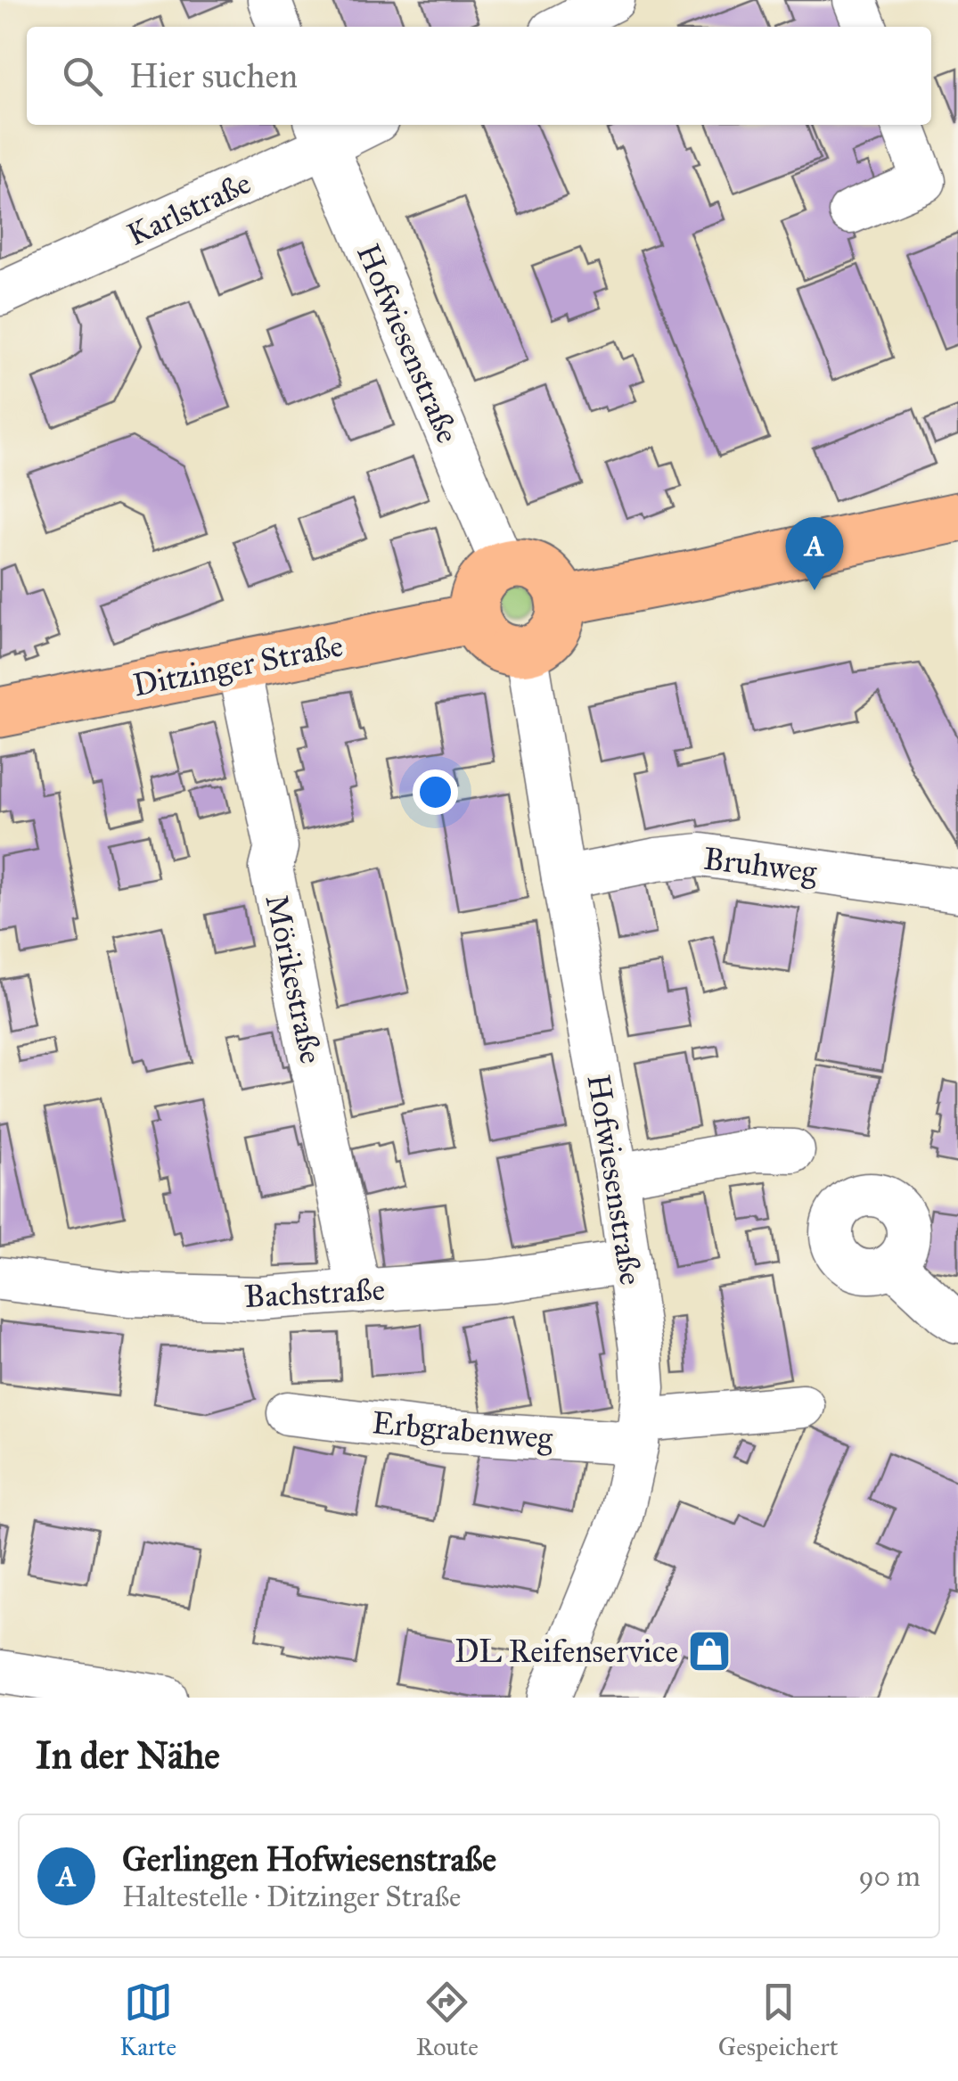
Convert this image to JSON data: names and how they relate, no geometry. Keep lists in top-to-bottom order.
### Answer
{
  "streets": {
    "main road": ["Ditzinger Straße"],
    "street": [
      "Karlstraße",
      "Hofwiesenstraße",
      "Bruhweg",
      "Mörikestraße",
      "Bachstraße",
      "Erbgrabenweg"
    ]
  },
  "crossings": [
    ["Karlstraße", "Hofwiesenstraße"],
    ["Hofwiesenstraße", "Ditzinger Straße"],
    ["Hofwiesenstraße", "Bruhweg"],
    ["Hofwiesenstraße", "Bachstraße"],
    ["Hofwiesenstraße", "Erbgrabenweg"],
    ["Ditzinger Straße", "Mörikestraße"],
    ["Mörikestraße", "Bachstraße"]
  ],
  "places": {
    "shop": ["DL Reifenservice"]
  },
  "page": {
    "search": "Hier suchen",
    "pins": "A",
    "heading": "In der Nähe",
    "list": [
      {
        "mark": "A",
        "name": "Gerlingen Hofwiesenstraße",
        "note": "Haltestelle · Ditzinger Straße",
        "value": "90 m"
      }
    ],
    "nav": ["Karte", "Route", "Gespeichert"]
  }
}
